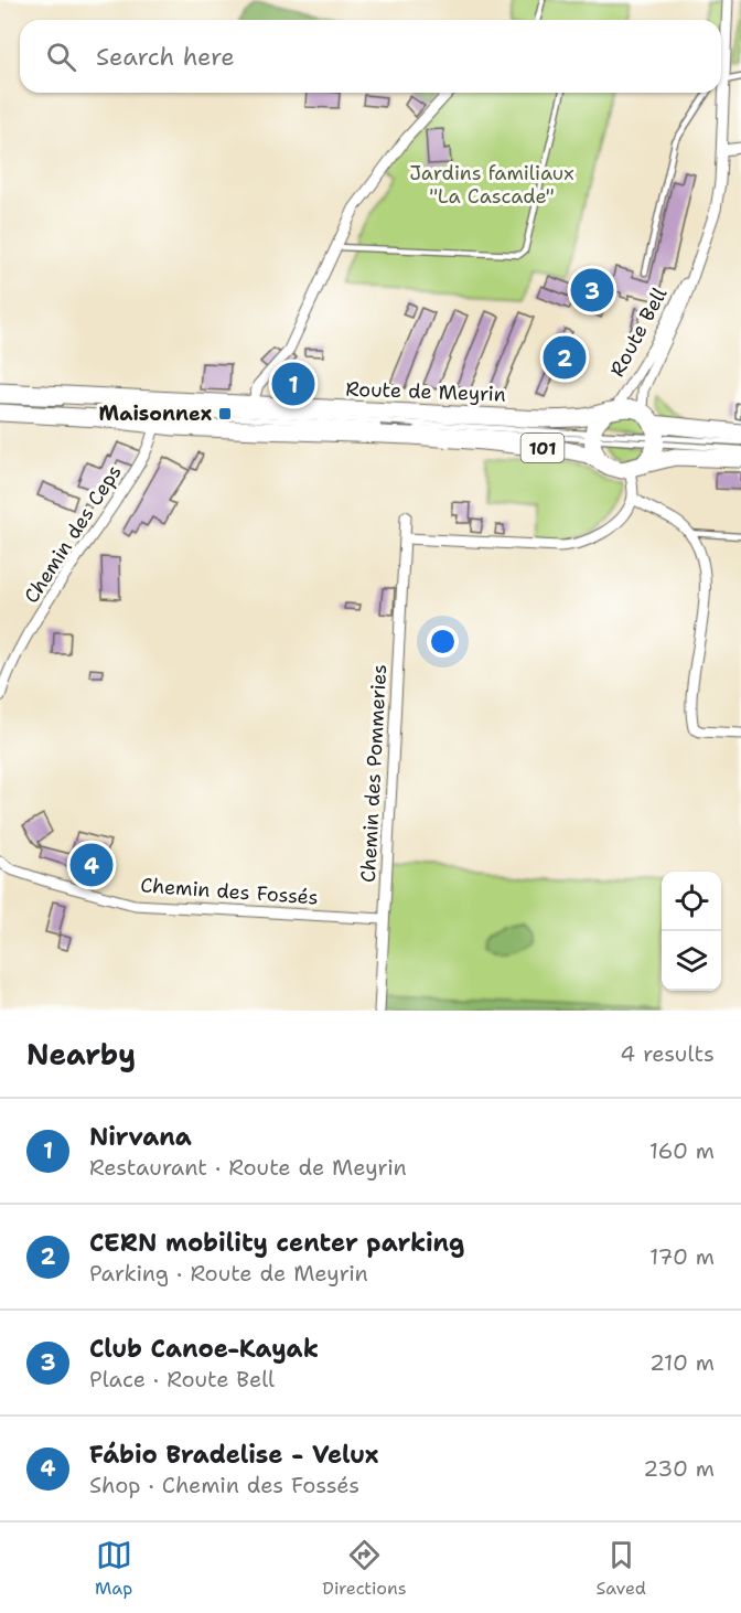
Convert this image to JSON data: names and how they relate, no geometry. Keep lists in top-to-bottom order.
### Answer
{
  "streets": {
    "main road": ["Route de Meyrin", "101"],
    "street": [
      "Route Bell",
      "Chemin des Ceps",
      "Chemin des Pommeries",
      "Chemin des Fossés"
    ]
  },
  "crossings": [
    ["Route Bell", "Route de Meyrin"],
    ["Route Bell", "101"],
    ["Route de Meyrin", "101"],
    ["101", "Chemin des Ceps"],
    ["Chemin des Pommeries", "Chemin des Fossés"]
  ],
  "parks": ["Jardins familiaux \"La Cascade\""],
  "places": {
    "transit": ["Maisonnex"]
  },
  "page": {
    "search": "Search here",
    "pins": [
      "3",
      "2",
      "1",
      "4"
    ],
    "heading": ["Nearby", "4 results"],
    "list": [
      {
        "mark": "1",
        "name": "Nirvana",
        "note": "Restaurant · Route de Meyrin",
        "value": "160 m"
      },
      {
        "mark": "2",
        "name": "CERN mobility center parking",
        "note": "Parking · Route de Meyrin",
        "value": "170 m"
      },
      {
        "mark": "3",
        "name": "Club Canoe-Kayak",
        "note": "Place · Route Bell",
        "value": "210 m"
      },
      {
        "mark": "4",
        "name": "Fábio Bradelise - Velux",
        "note": "Shop · Chemin des Fossés",
        "value": "230 m"
      }
    ],
    "nav": ["Map", "Directions", "Saved"]
  }
}
